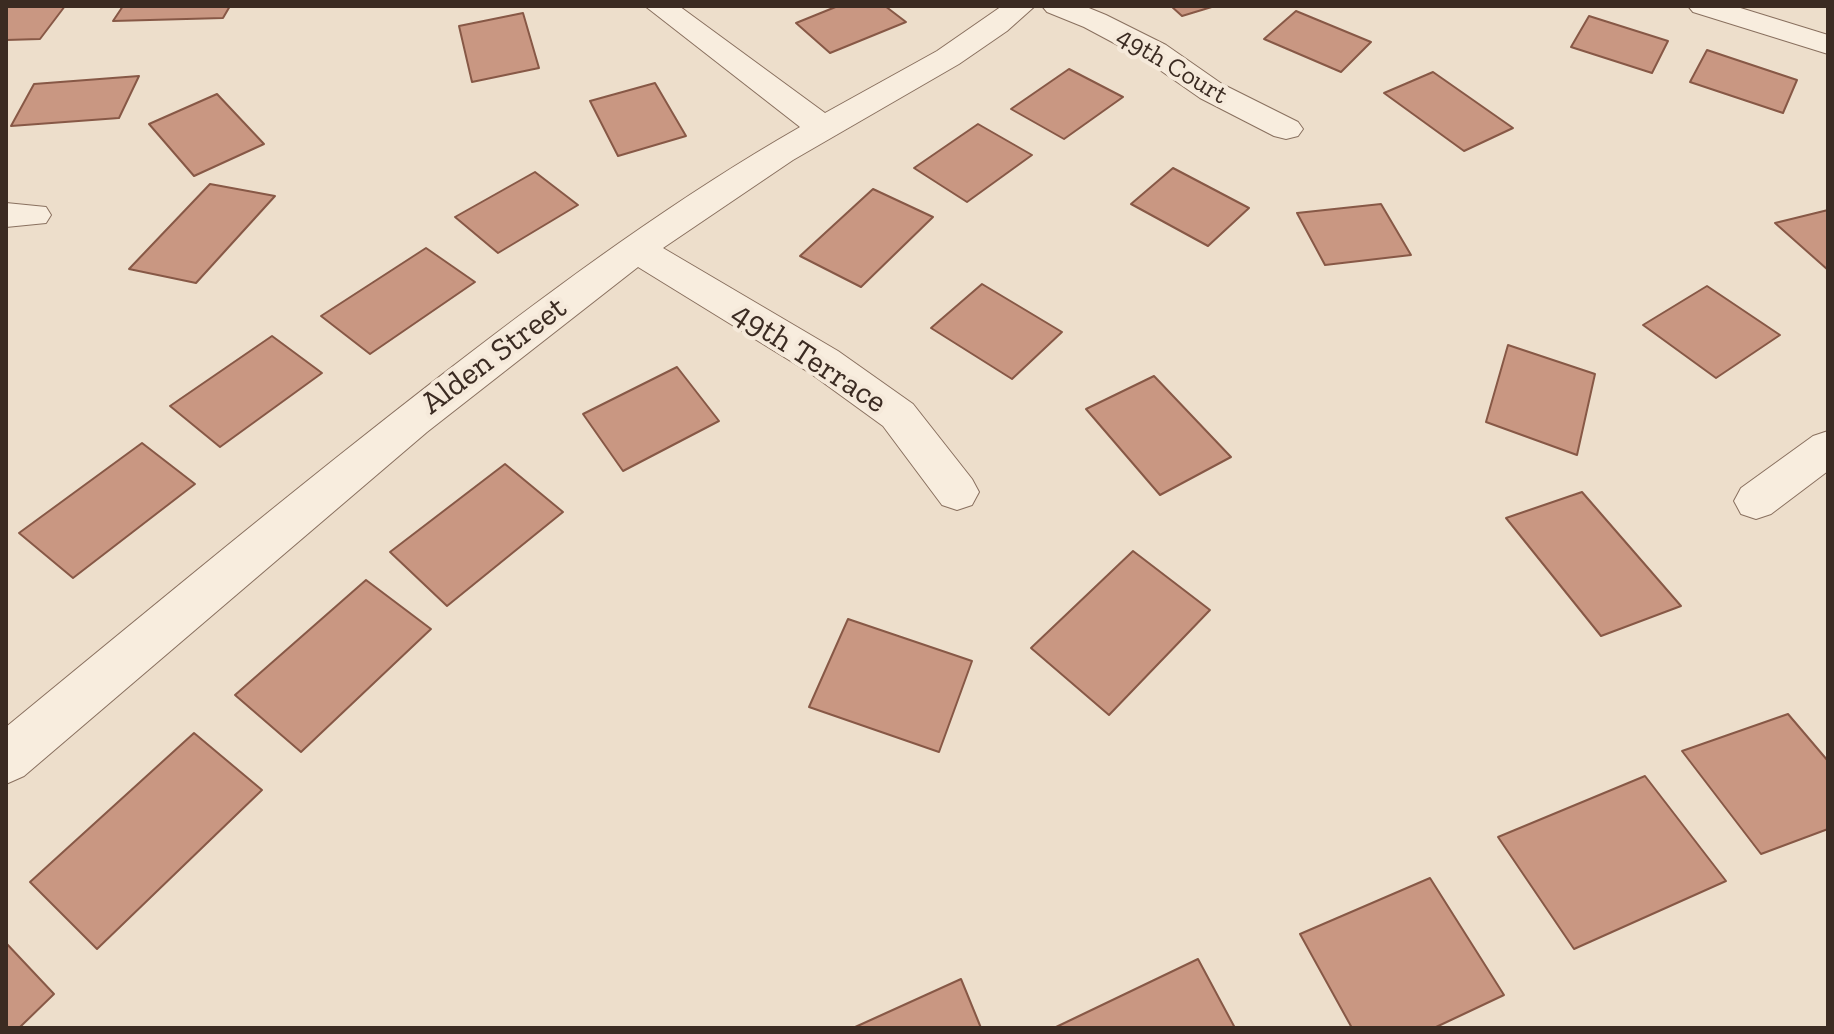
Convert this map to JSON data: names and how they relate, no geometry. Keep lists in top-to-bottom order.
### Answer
{
  "streets": {
    "street": ["49th Court", "Alden Street", "49th Terrace"]
  },
  "crossings": [
    ["Alden Street", "49th Terrace"]
  ]
}
